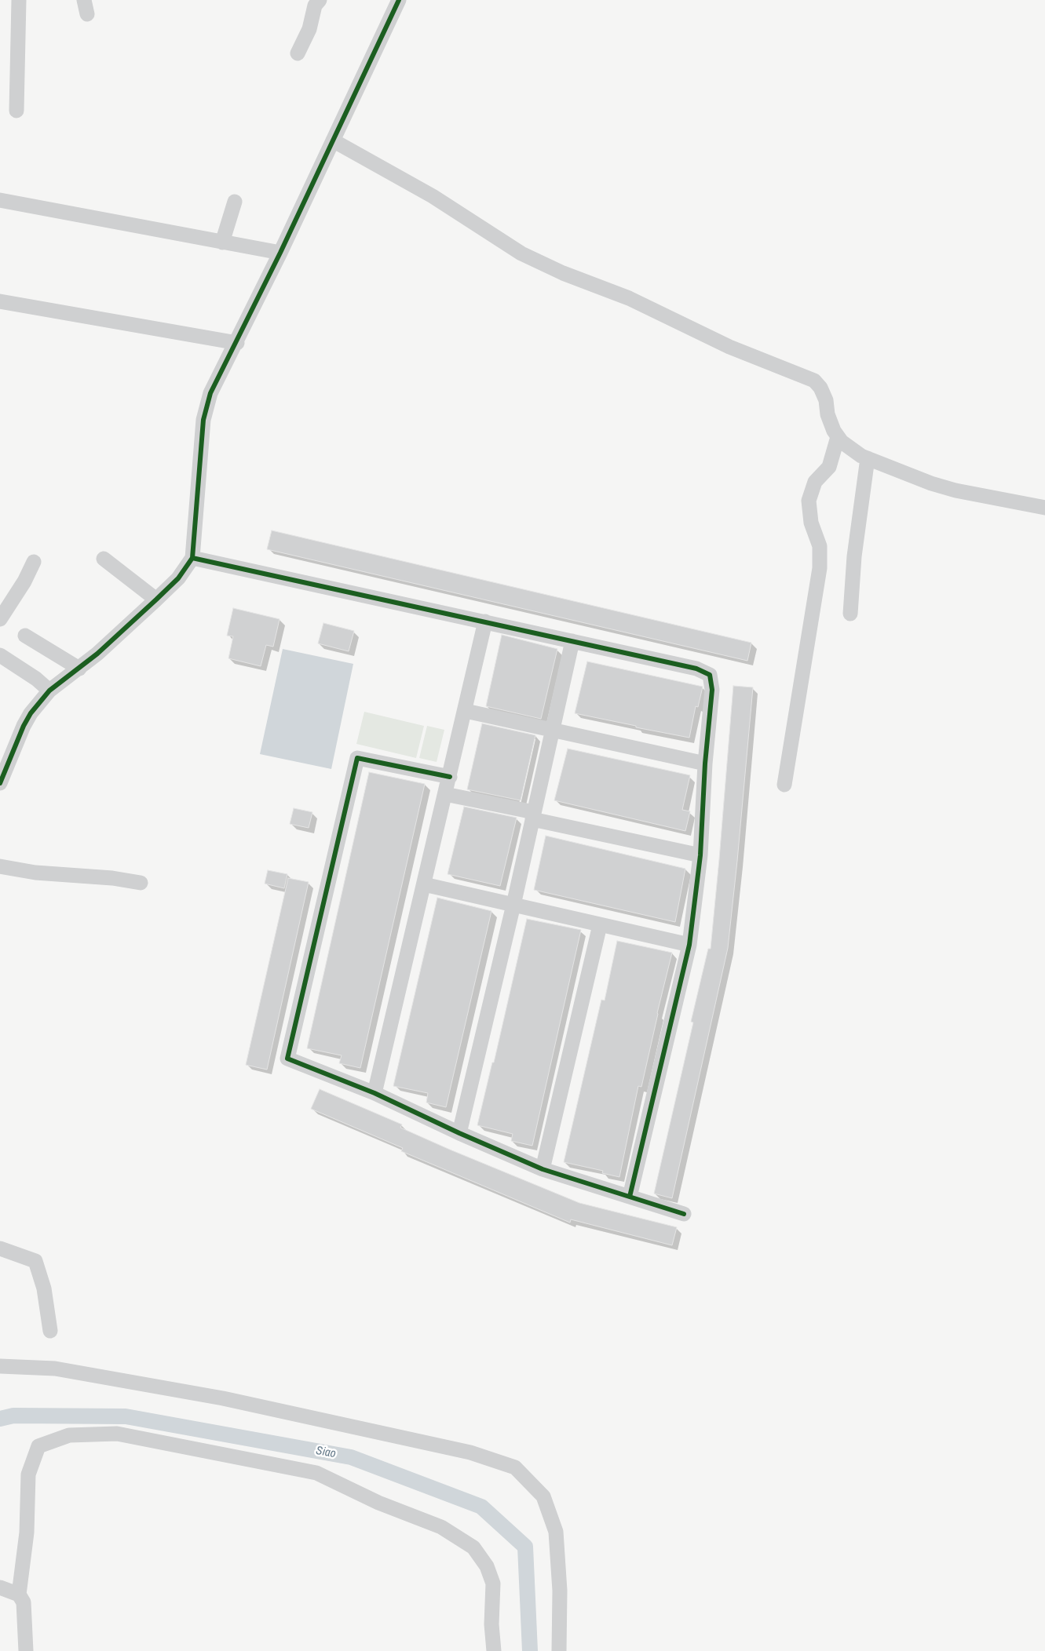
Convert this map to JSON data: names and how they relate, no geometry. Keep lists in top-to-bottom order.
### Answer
{
  "water": ["Siao"]
}
